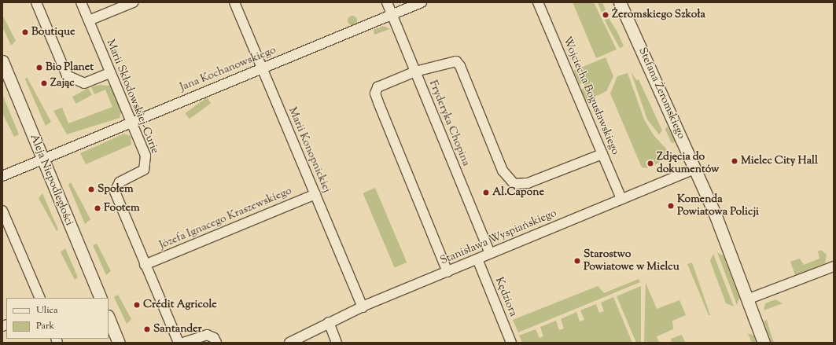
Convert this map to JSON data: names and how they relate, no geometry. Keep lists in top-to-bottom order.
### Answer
{
  "streets": {
    "street": [
      "Jana Kochanowskiego",
      "Stefana Żeromskiego",
      "Wojciecha Bogusławskiego",
      "Marii Skłodowskiej-Curie",
      "Fryderyka Chopina",
      "Marii Konopnickiej",
      "Aleja Niepodległości",
      "Józefa Ignacego Kraszewskiego",
      "Stanisława Wyspiańskiego",
      "Kędziora"
    ]
  },
  "crossings": [
    ["Jana Kochanowskiego", "Marii Skłodowskiej-Curie"],
    ["Jana Kochanowskiego", "Fryderyka Chopina"],
    ["Jana Kochanowskiego", "Marii Konopnickiej"],
    ["Jana Kochanowskiego", "Aleja Niepodległości"],
    ["Stefana Żeromskiego", "Stanisława Wyspiańskiego"],
    ["Wojciecha Bogusławskiego", "Stanisława Wyspiańskiego"],
    ["Marii Skłodowskiej-Curie", "Józefa Ignacego Kraszewskiego"],
    ["Fryderyka Chopina", "Stanisława Wyspiańskiego"],
    ["Marii Konopnickiej", "Józefa Ignacego Kraszewskiego"],
    ["Marii Konopnickiej", "Stanisława Wyspiańskiego"],
    ["Stanisława Wyspiańskiego", "Kędziora"]
  ],
  "places": [
    "Żeromskiego Szkoła",
    "Boutique",
    "Bio Planet",
    "Zając",
    "Mielec City Hall",
    "Zdjęcia do dokumentów",
    "Społem",
    "Al.Capone",
    "Komenda Powiatowa Policji",
    "Footem",
    "Starostwo Powiatowe w Mielcu",
    "Crédit Agricole",
    "Santander"
  ],
  "legend": ["Ulica", "Park"]
}
